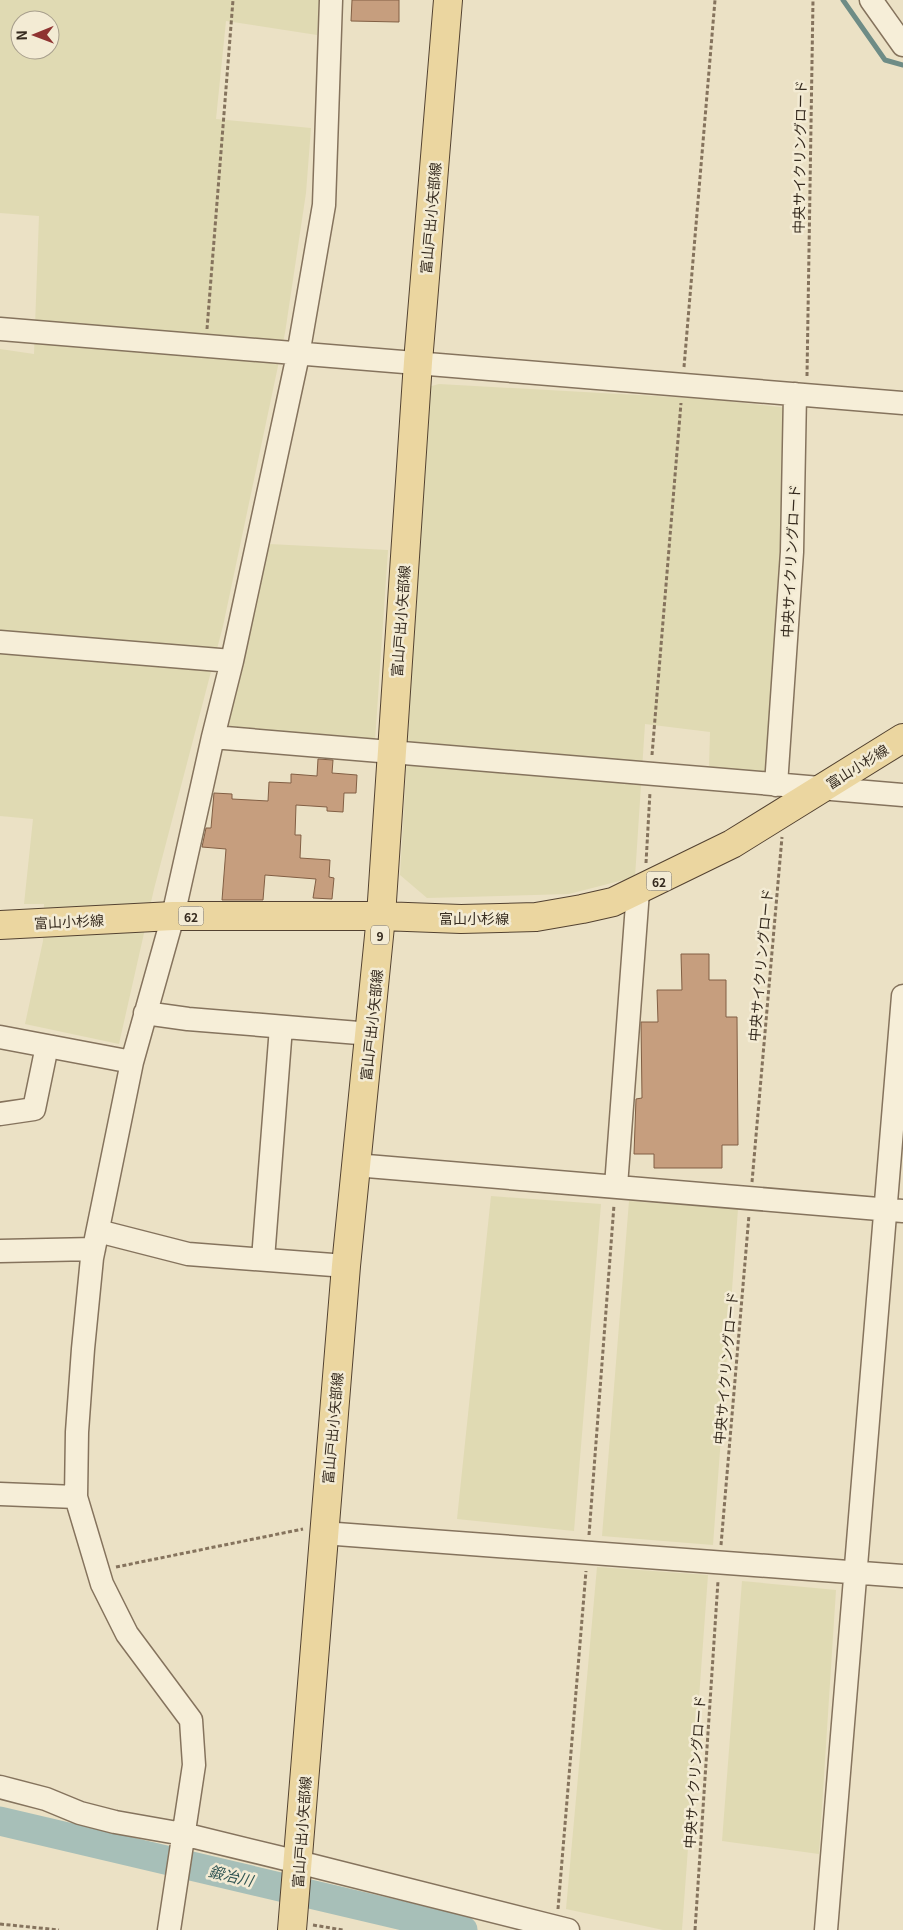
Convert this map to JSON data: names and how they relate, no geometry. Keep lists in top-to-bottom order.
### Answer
{
  "streets": {
    "main road": [
      "富山戸出小矢部線",
      "富山小杉線",
      "62",
      "9"
    ],
    "path": ["中央サイクリングロード"]
  },
  "crossings": [
    ["中央サイクリングロード", "富山小杉線"],
    ["富山戸出小矢部線", "富山小杉線"]
  ],
  "water": ["鍛冶川"],
  "north": "left"
}
